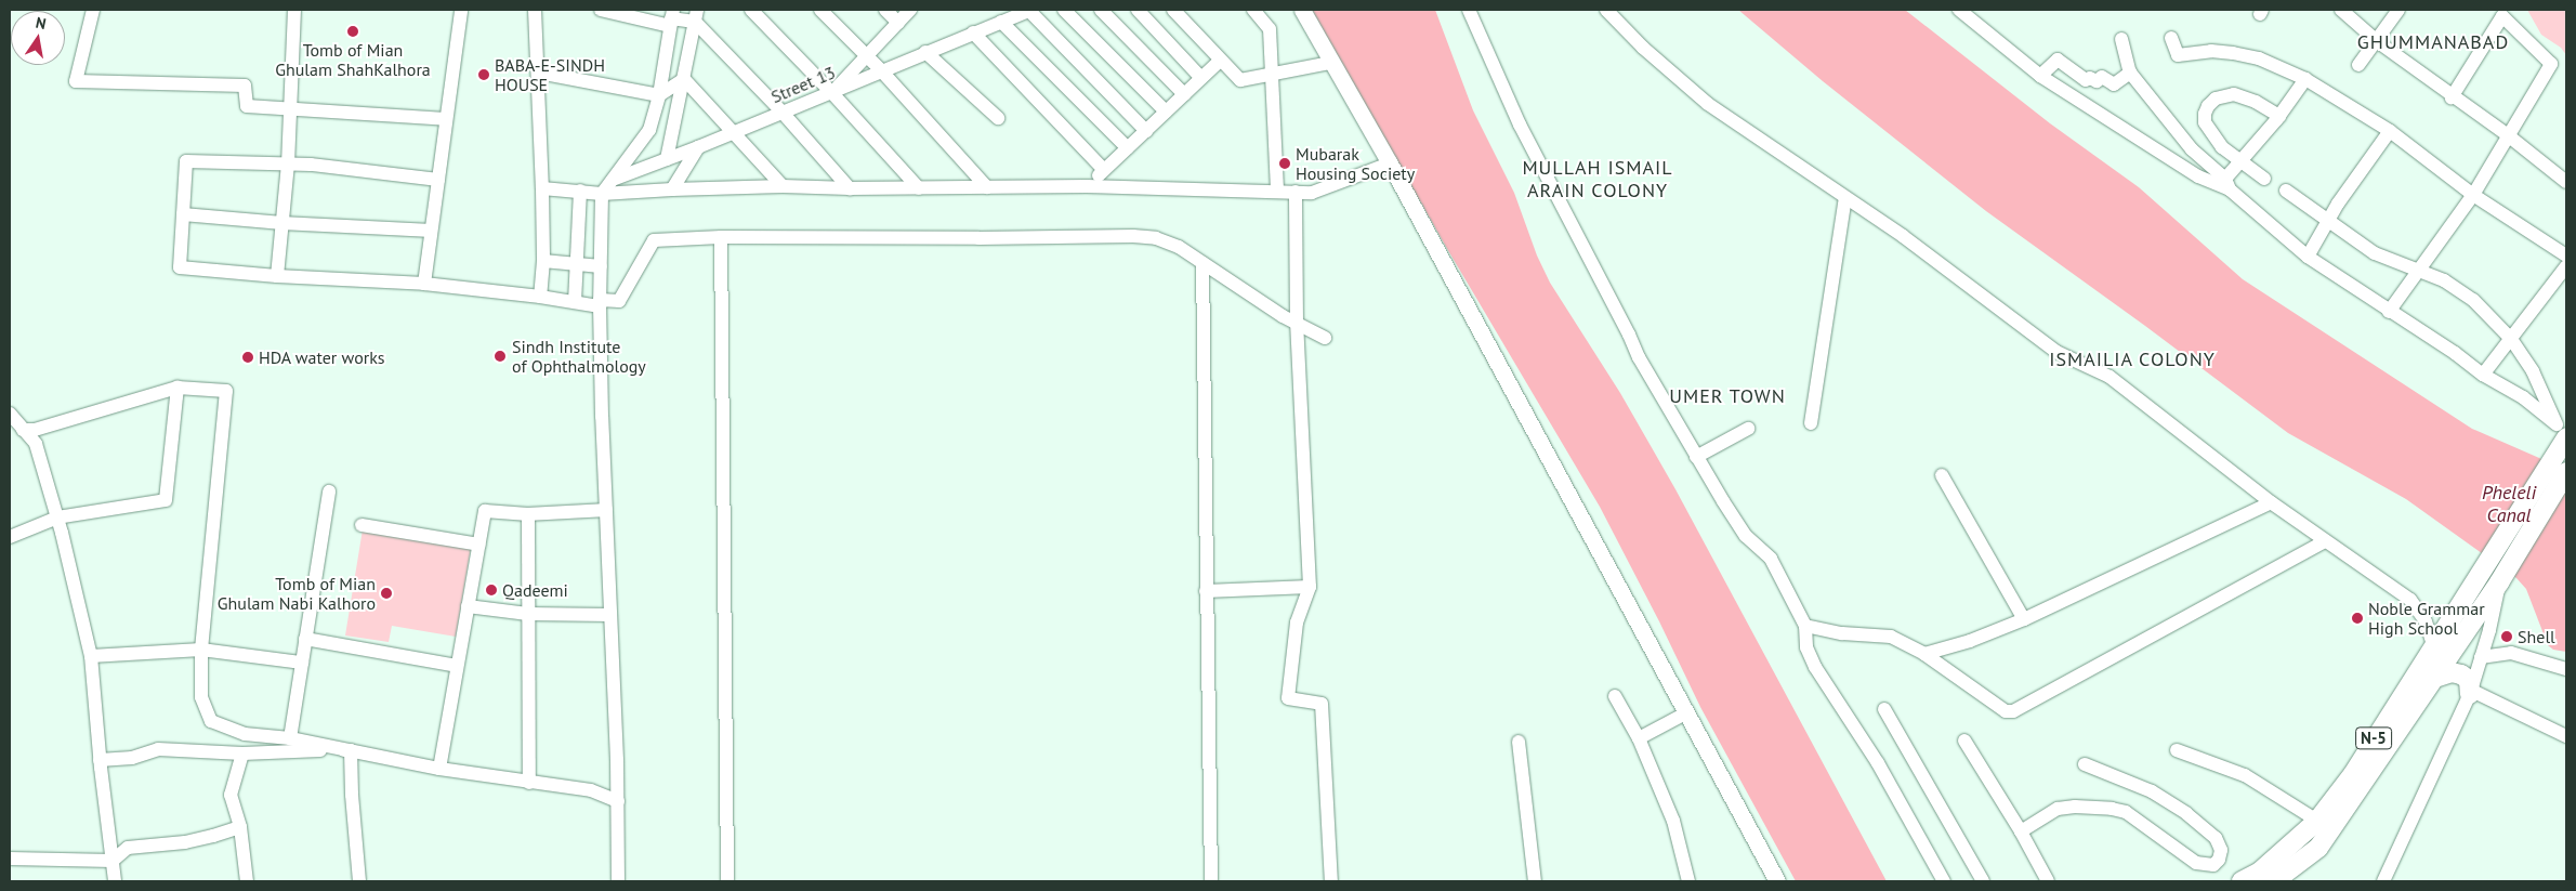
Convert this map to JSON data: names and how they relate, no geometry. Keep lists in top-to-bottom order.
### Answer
{
  "streets": {
    "highway": ["N-5"],
    "street": ["Street 13"]
  },
  "districts": [
    "GHUMMANABAD",
    "MULLAH ISMAIL ARAIN COLONY",
    "ISMAILIA COLONY",
    "UMER TOWN"
  ],
  "water": ["Pheleli Canal"],
  "places": [
    "Tomb of Mian Ghulam ShahKalhora",
    "BABA-E-SINDH HOUSE",
    "Mubarak Housing Society",
    "Sindh Institute of Ophthalmology",
    "HDA water works",
    "Qadeemi",
    "Tomb of Mian Ghulam Nabi Kalhoro",
    "Noble Grammar High School",
    "Shell"
  ],
  "north": "top"
}
